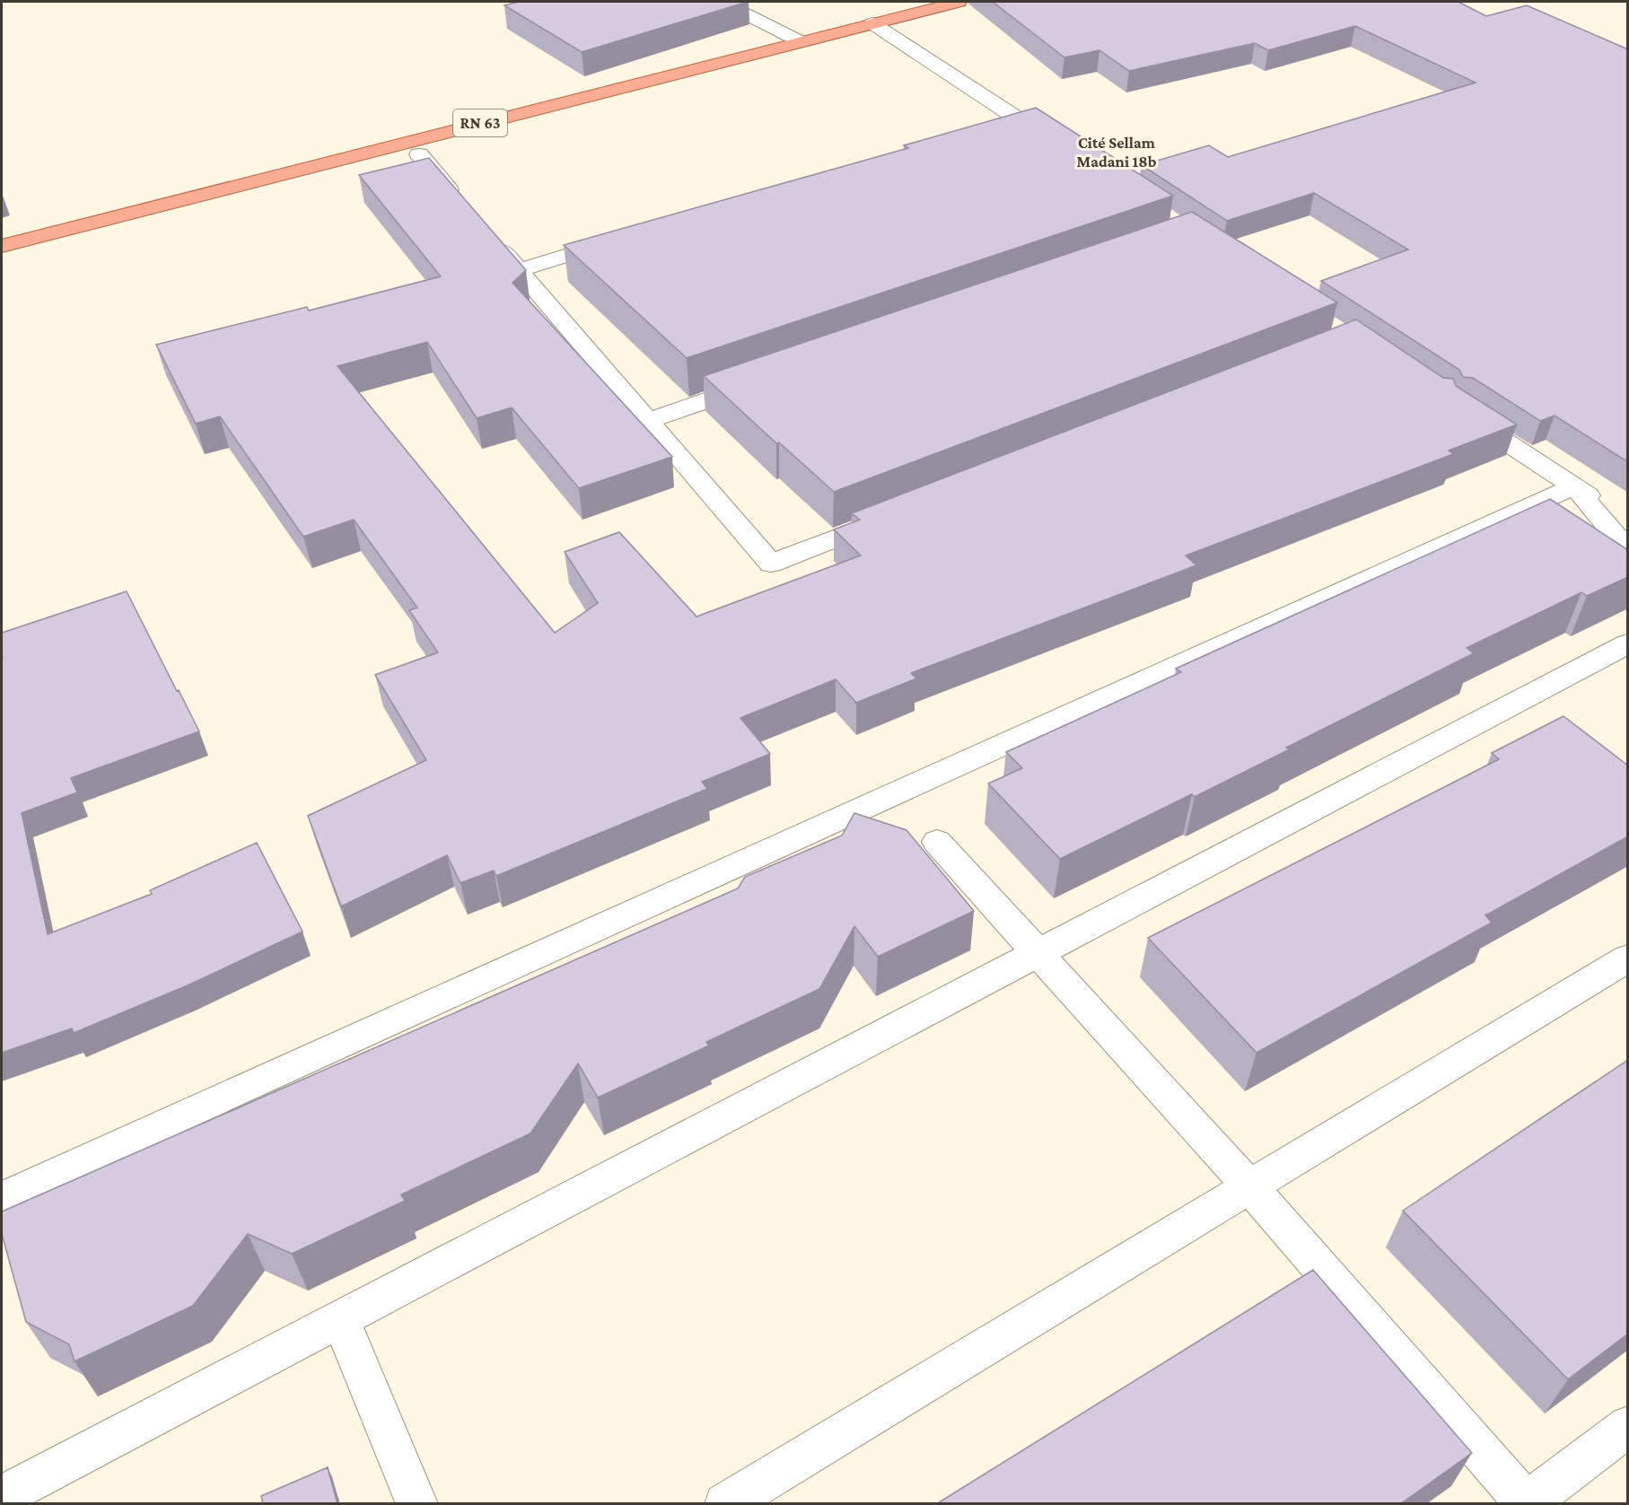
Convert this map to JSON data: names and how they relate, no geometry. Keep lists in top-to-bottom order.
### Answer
{
  "streets": {
    "main road": ["RN 63"]
  },
  "districts": ["Cité Sellam Madani 18b"]
}
